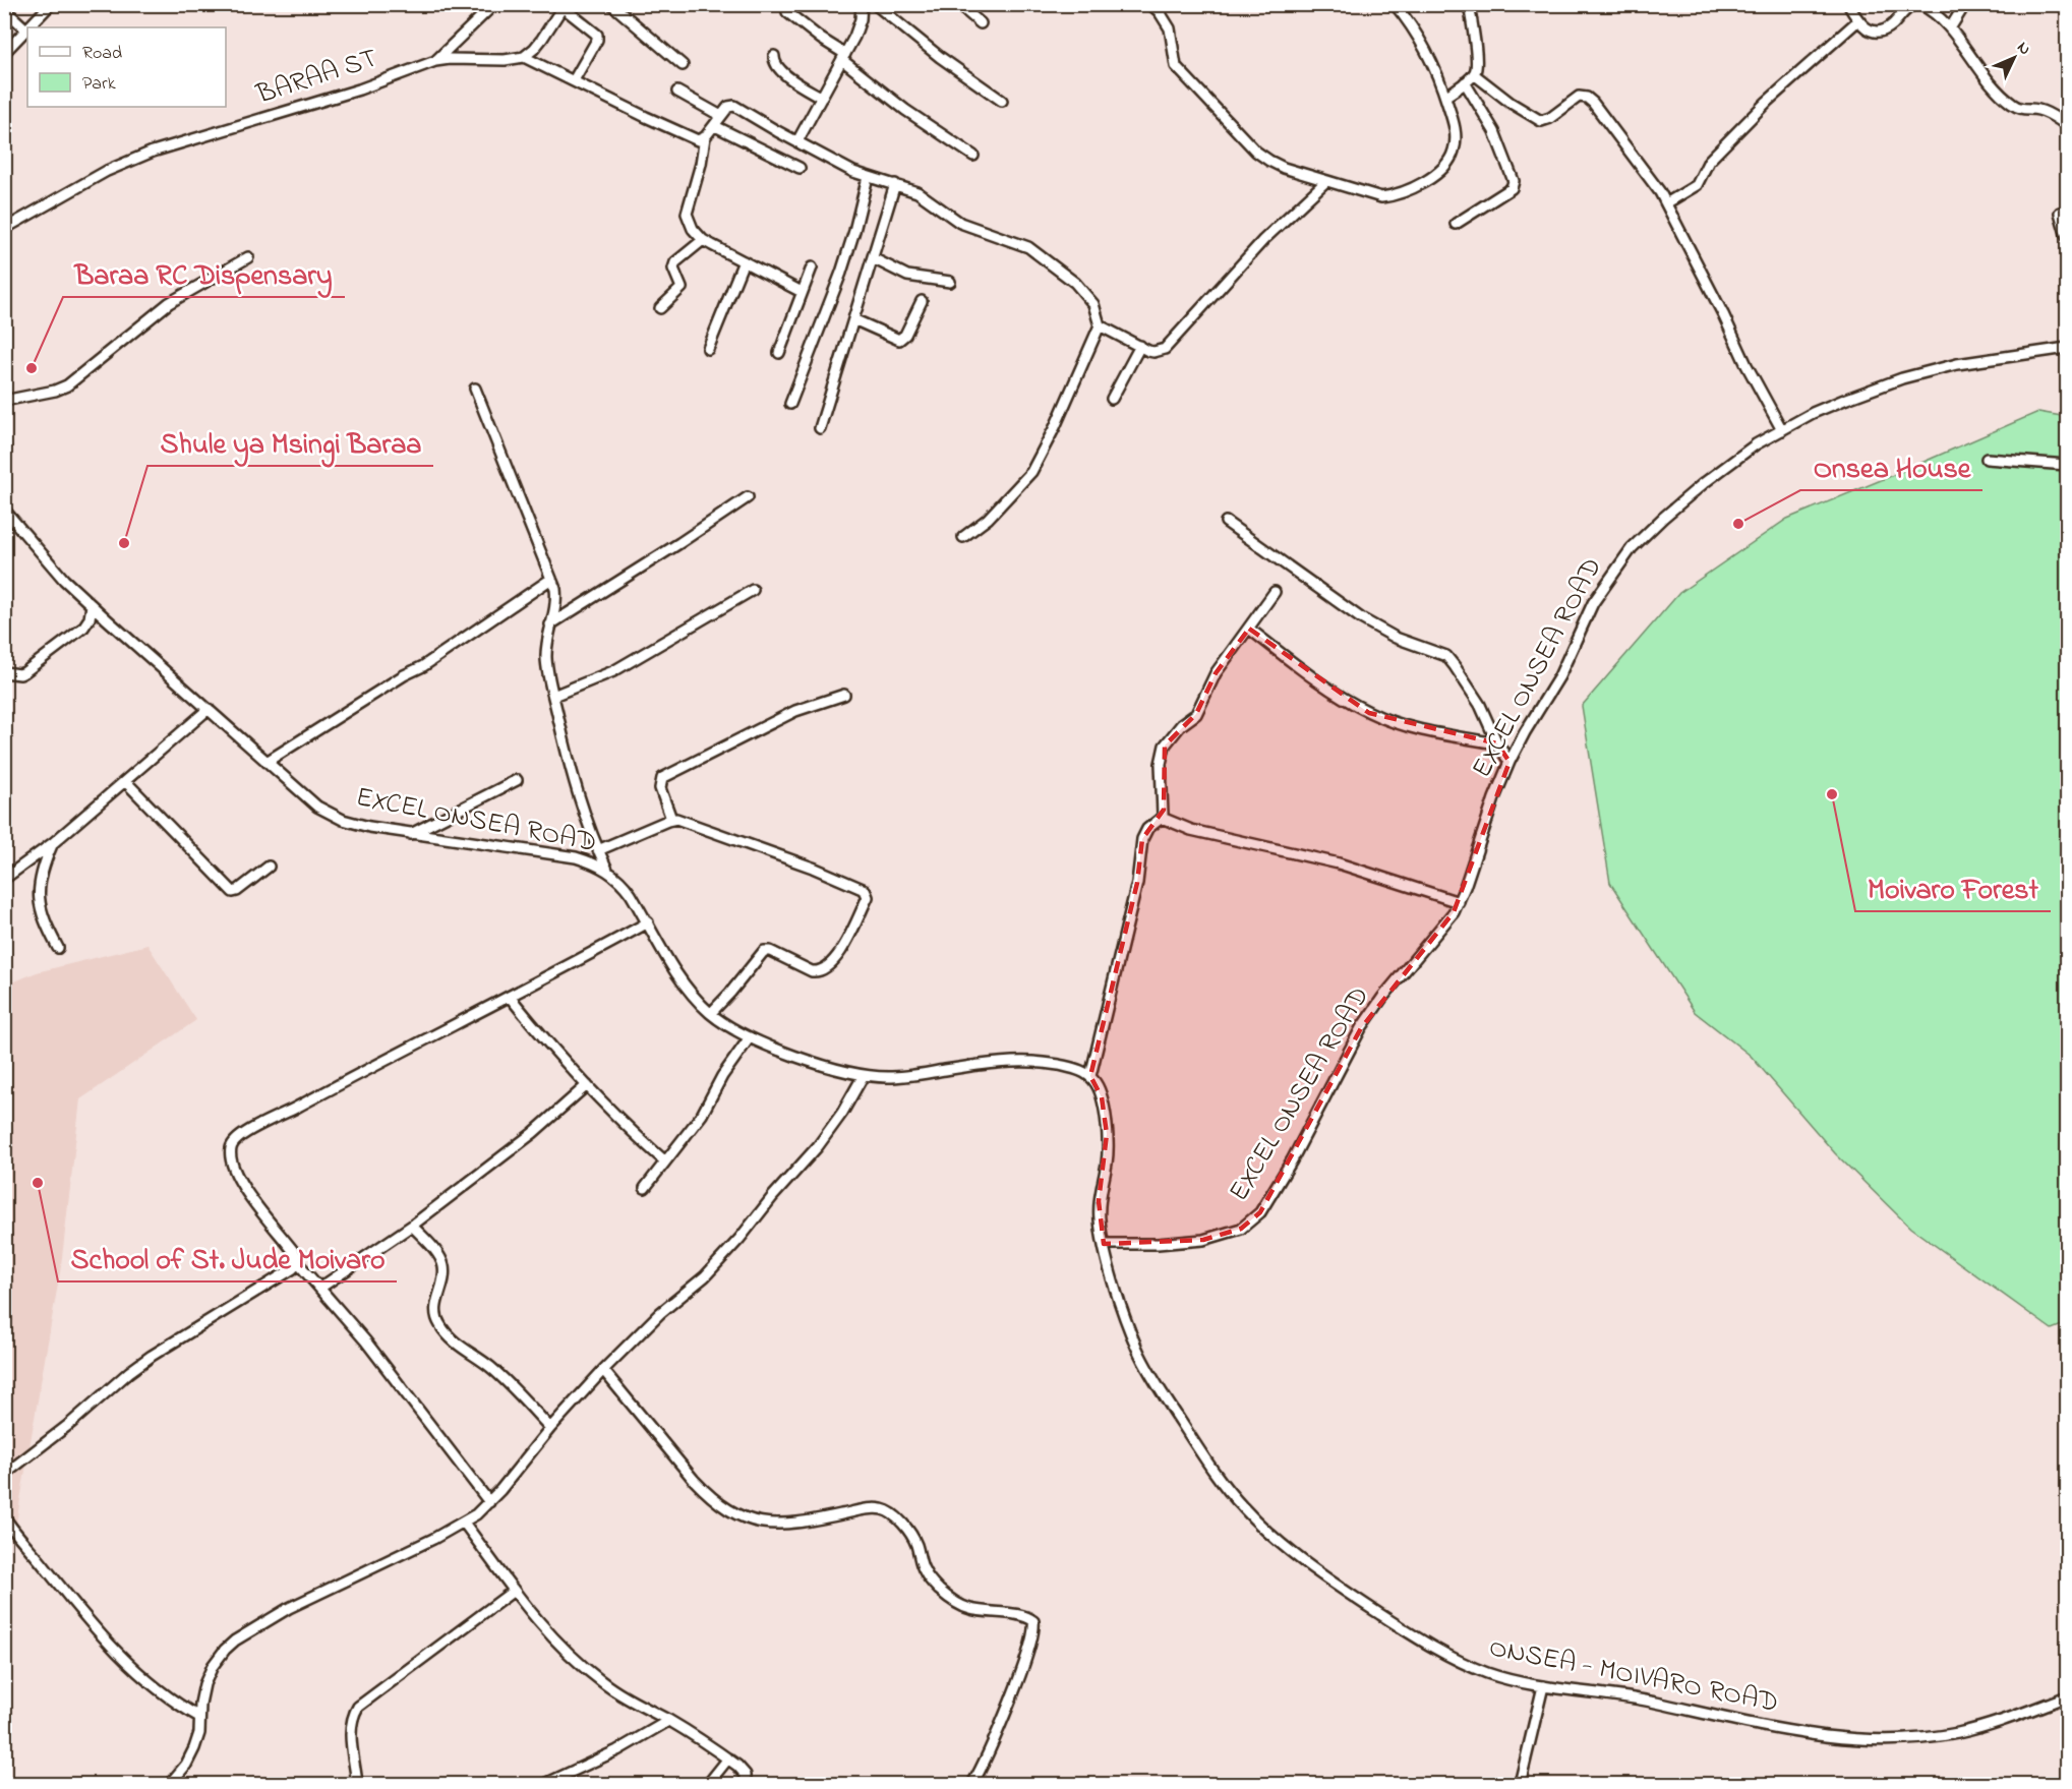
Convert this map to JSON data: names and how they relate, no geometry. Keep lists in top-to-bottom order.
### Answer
{
  "streets": {
    "street": ["BARAA ST", "EXCEL ONSEA ROAD", "ONSEA - MOIVARO ROAD"]
  },
  "crossings": [
    ["EXCEL ONSEA ROAD", "ONSEA - MOIVARO ROAD"]
  ],
  "places": [
    "Baraa RC Dispensary",
    "Onsea House",
    "Shule ya Msingi Baraa",
    "Moivaro Forest",
    "School of St. Jude Moivaro"
  ],
  "legend": ["Road", "Park"],
  "north": "top right"
}
